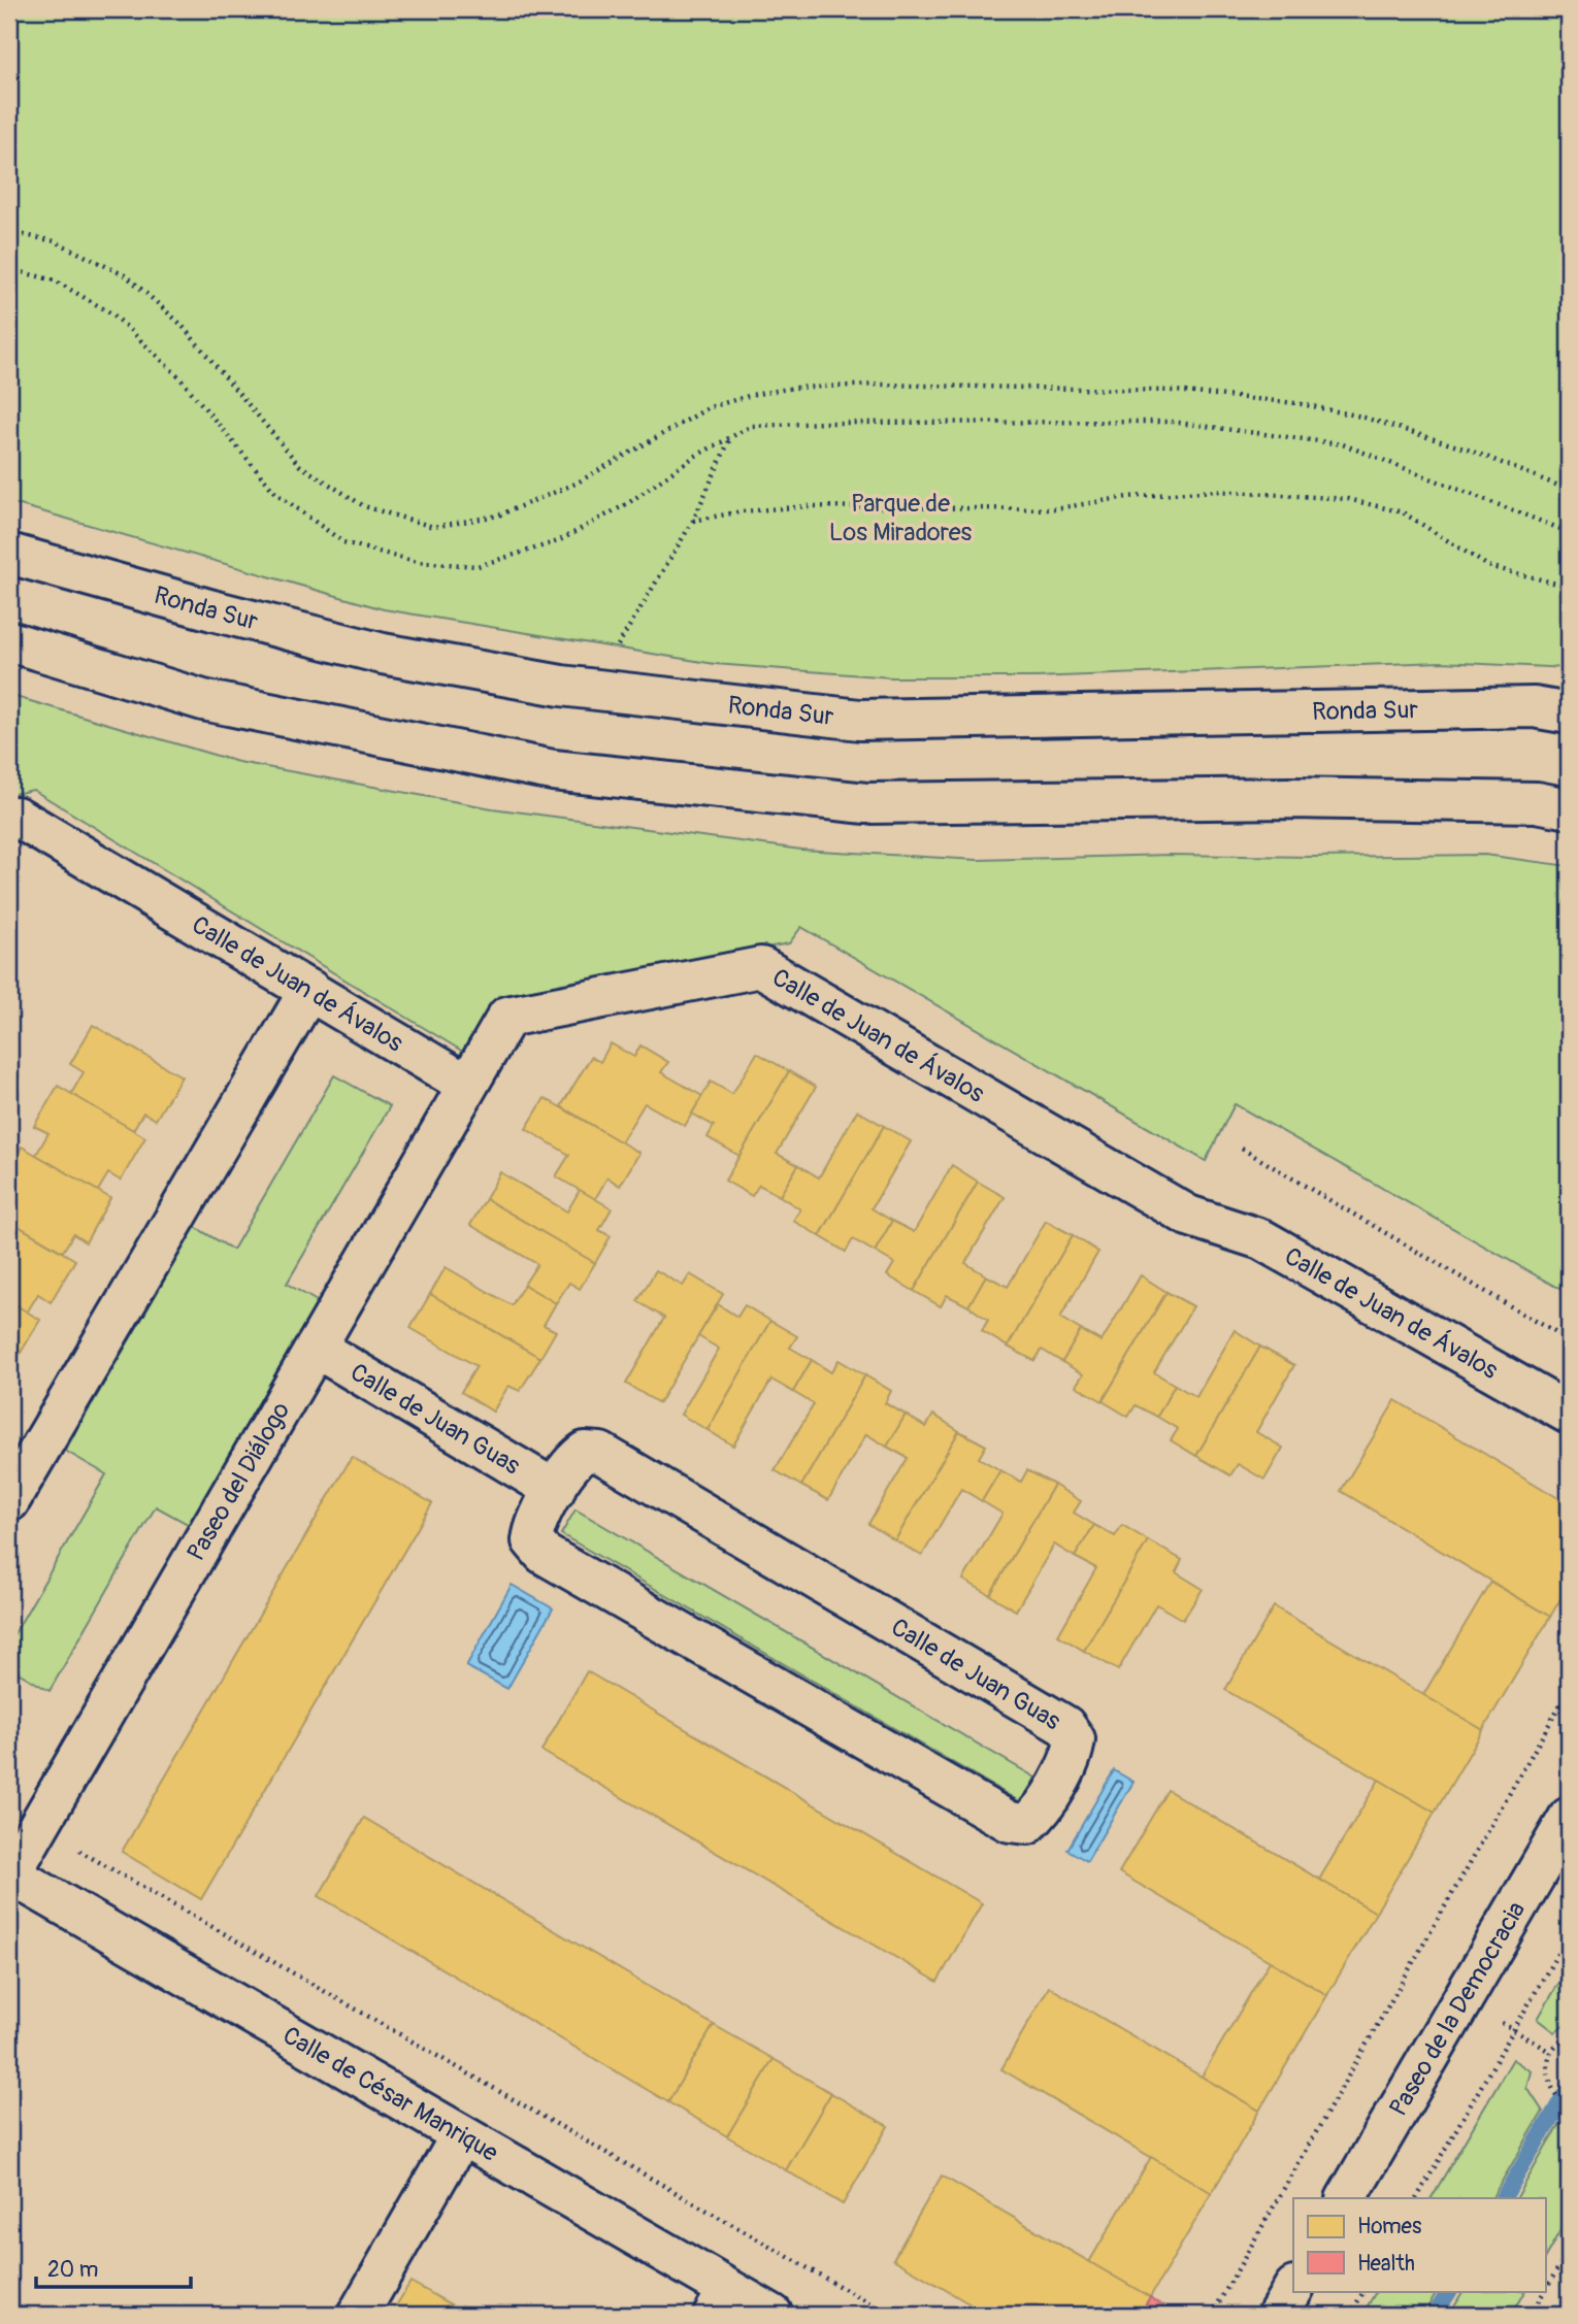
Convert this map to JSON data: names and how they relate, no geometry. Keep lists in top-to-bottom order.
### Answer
{
  "streets": {
    "street": [
      "Ronda Sur",
      "Calle de Juan de Ávalos",
      "Calle de Juan Guas",
      "Paseo del Diálogo",
      "Paseo de la Democracia",
      "Calle de César Manrique"
    ]
  },
  "crossings": [
    ["Calle de Juan de Ávalos", "Paseo del Diálogo"],
    ["Calle de Juan Guas", "Paseo del Diálogo"],
    ["Paseo del Diálogo", "Calle de César Manrique"]
  ],
  "parks": ["Parque de Los Miradores"],
  "legend": ["Homes", "Health"],
  "scale_bar": "20 m"
}
